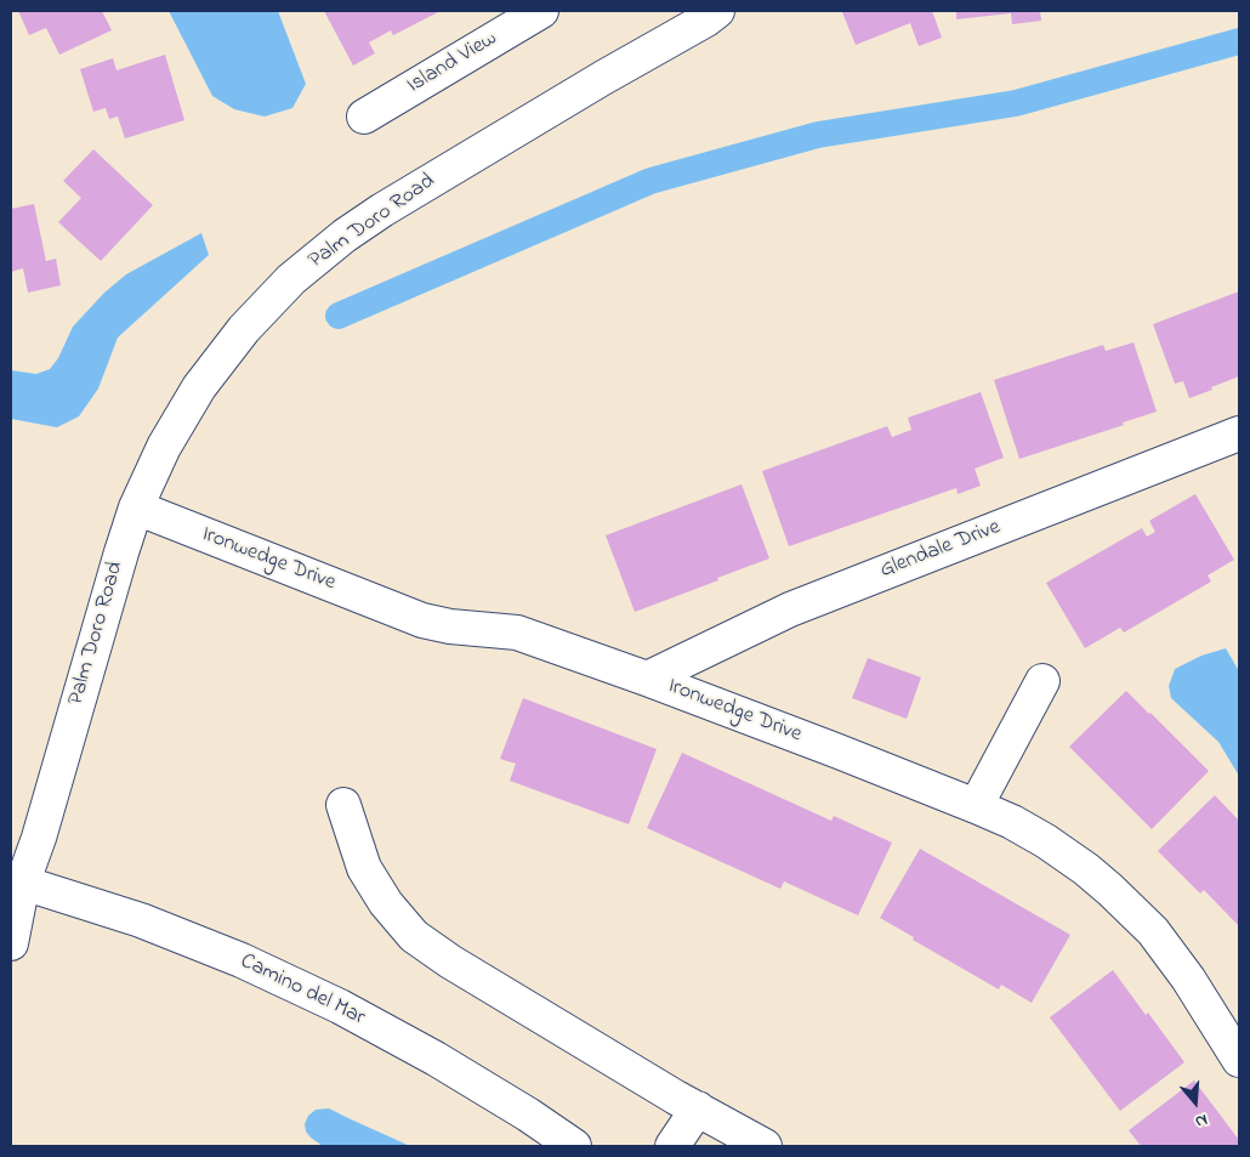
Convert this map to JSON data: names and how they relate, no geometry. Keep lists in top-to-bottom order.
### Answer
{
  "streets": {
    "street": [
      "Island View",
      "Palm Doro Road",
      "Glendale Drive",
      "Ironwedge Drive",
      "Camino del Mar"
    ]
  },
  "crossings": [
    ["Palm Doro Road", "Ironwedge Drive"],
    ["Palm Doro Road", "Camino del Mar"],
    ["Glendale Drive", "Ironwedge Drive"]
  ],
  "north": "bottom"
}
